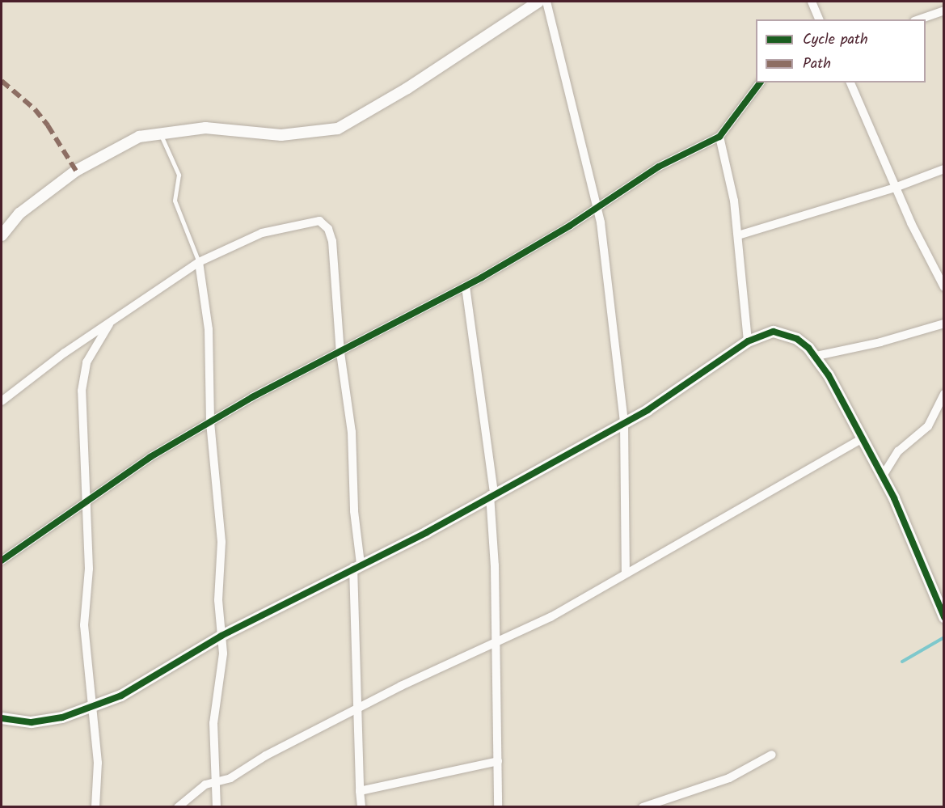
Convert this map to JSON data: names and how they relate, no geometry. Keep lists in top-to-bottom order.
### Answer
{
  "legend": ["Cycle path", "Path"]
}
